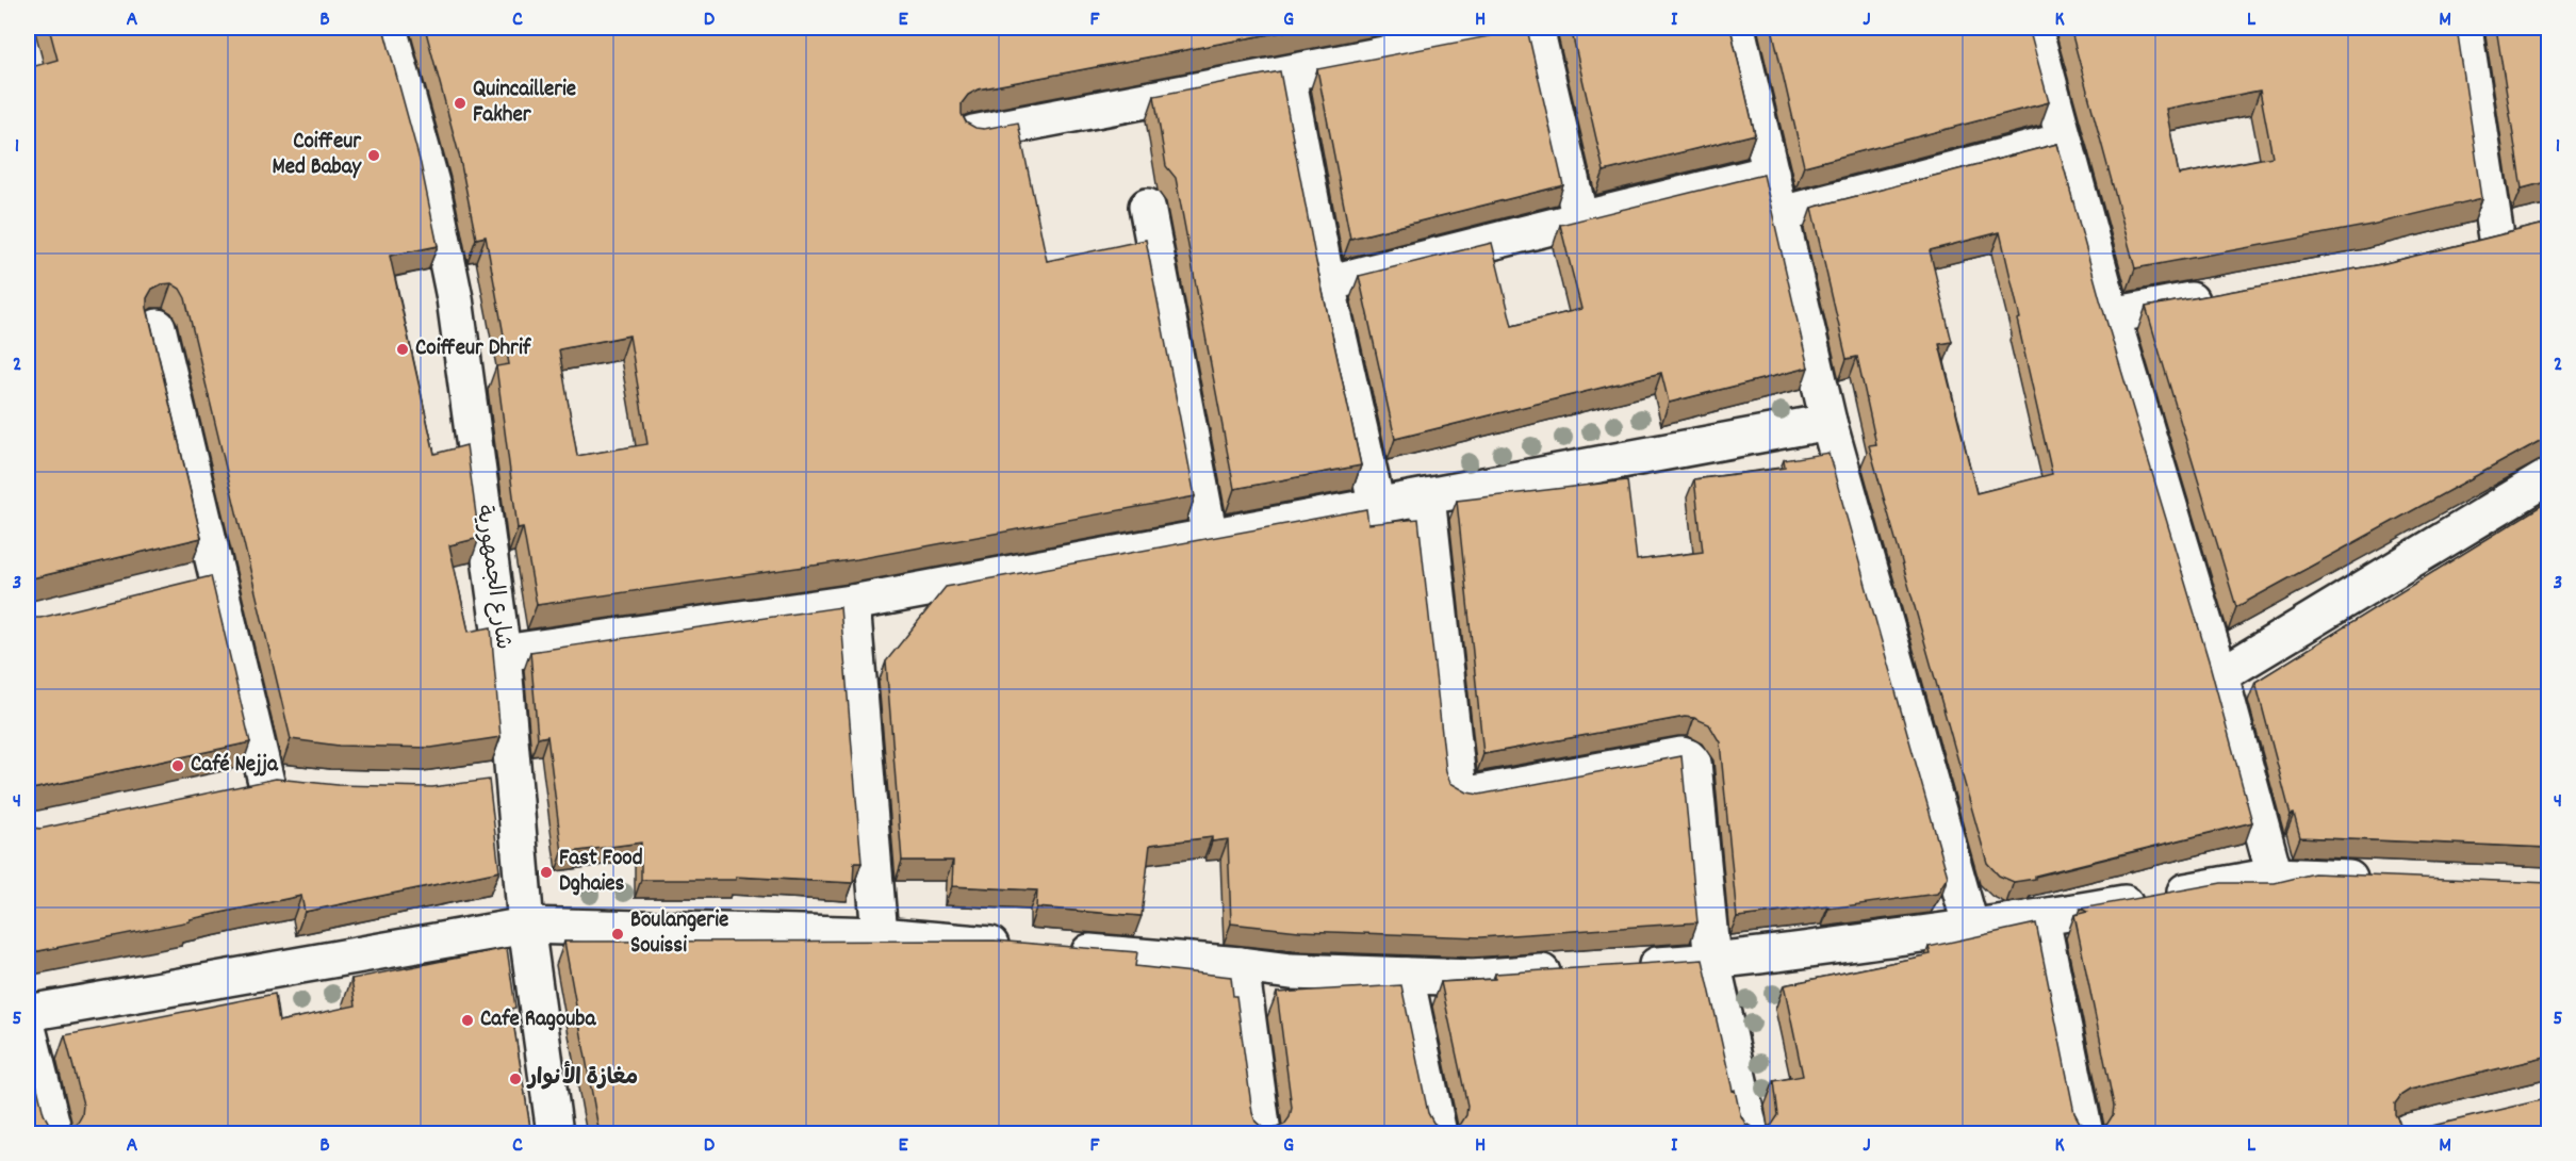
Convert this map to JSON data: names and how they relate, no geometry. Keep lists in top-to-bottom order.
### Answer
{
  "streets": {
    "street": ["شارع الجمهورية"]
  },
  "places": [
    "Quincaillerie Fakher",
    "Coiffeur Med Babay",
    "Coiffeur Dhrif",
    "Café Nejja",
    "Fast Food Dghaies",
    "Boulangerie Souissi",
    "Cafe Ragouba",
    "مغازة الأنوار"
  ],
  "grid": {
    "columns": [
      "A",
      "B",
      "C",
      "D",
      "E",
      "F",
      "G",
      "H",
      "I",
      "J",
      "K",
      "L",
      "M"
    ],
    "rows": [
      "1",
      "2",
      "3",
      "4",
      "5"
    ]
  }
}
